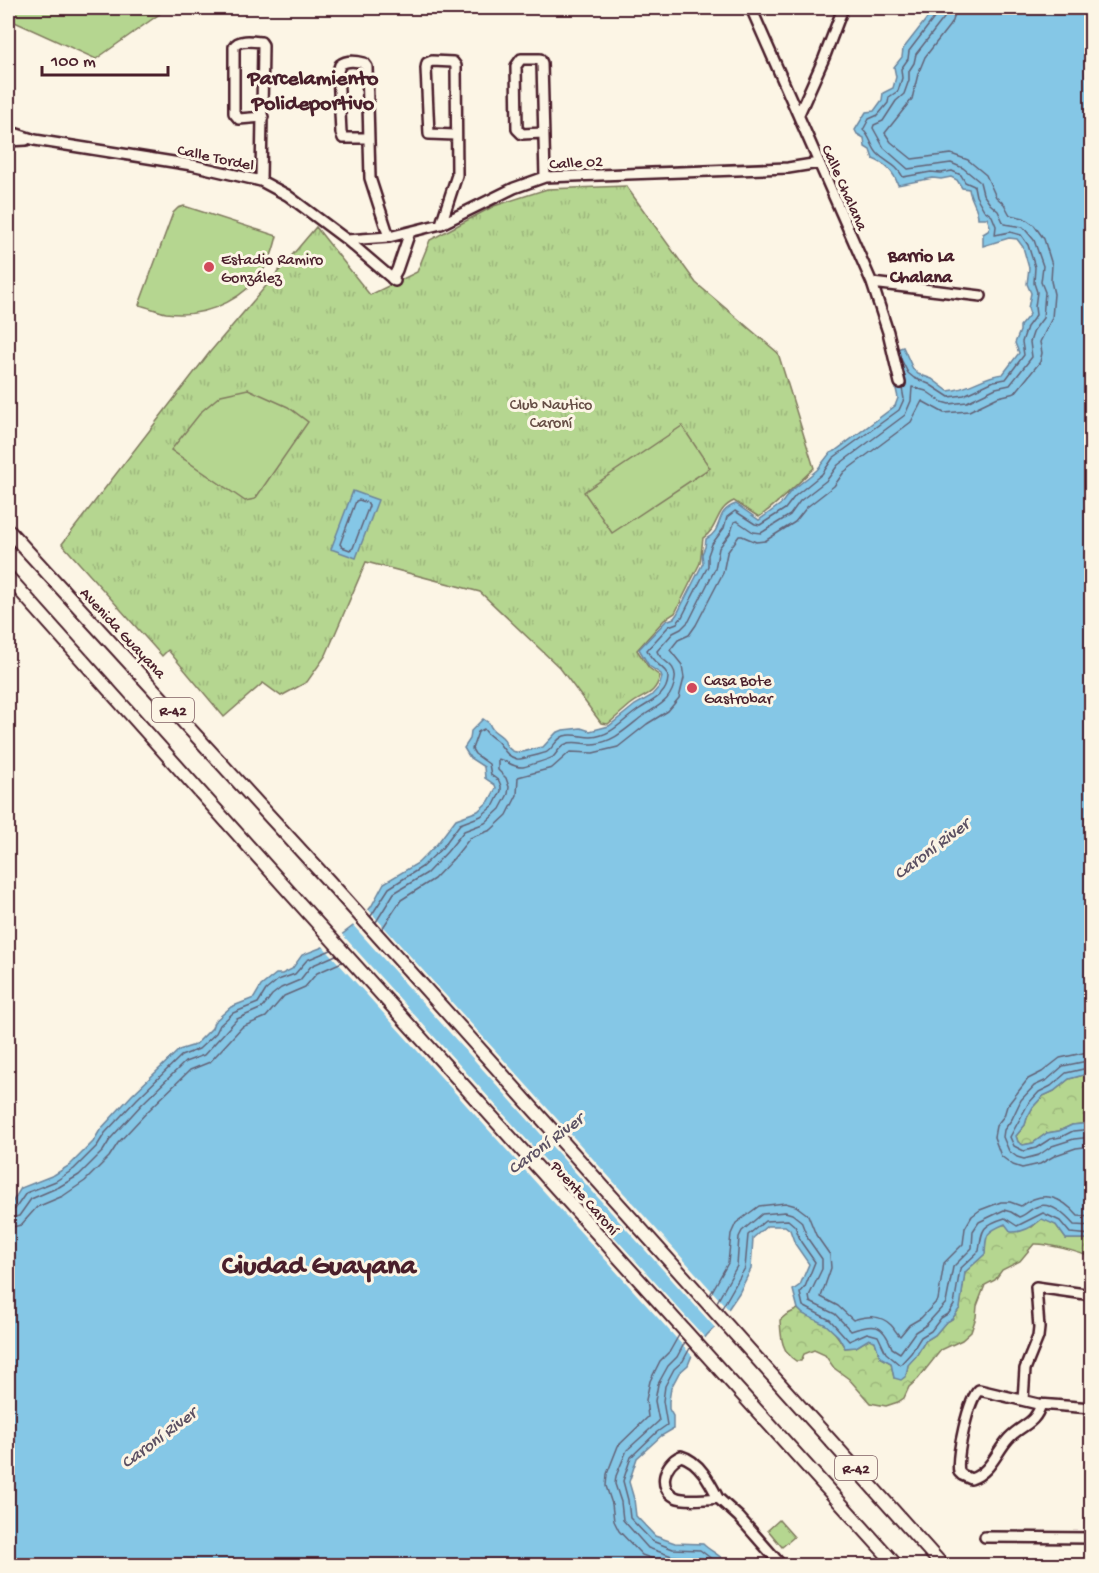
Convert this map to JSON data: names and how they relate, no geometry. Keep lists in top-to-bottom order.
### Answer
{
  "streets": {
    "main road": ["Avenida Guayana", "R-42", "Puente Caroní"],
    "street": ["Calle Tordel", "Calle 02", "Calle Chalana"]
  },
  "crossings": [
    ["Calle Tordel", "Calle 02"],
    ["Calle 02", "Calle Chalana"],
    ["Avenida Guayana", "Puente Caroní"]
  ],
  "districts": ["Parcelamiento Polideportivo", "Barrio La Chalana", "Ciudad Guayana"],
  "water": ["Caroní River"],
  "parks": ["Club Nautico Caroní"],
  "places": ["Estadio Ramiro González", "Casa Bote Gastrobar"],
  "scale_bar": "100 m"
}
